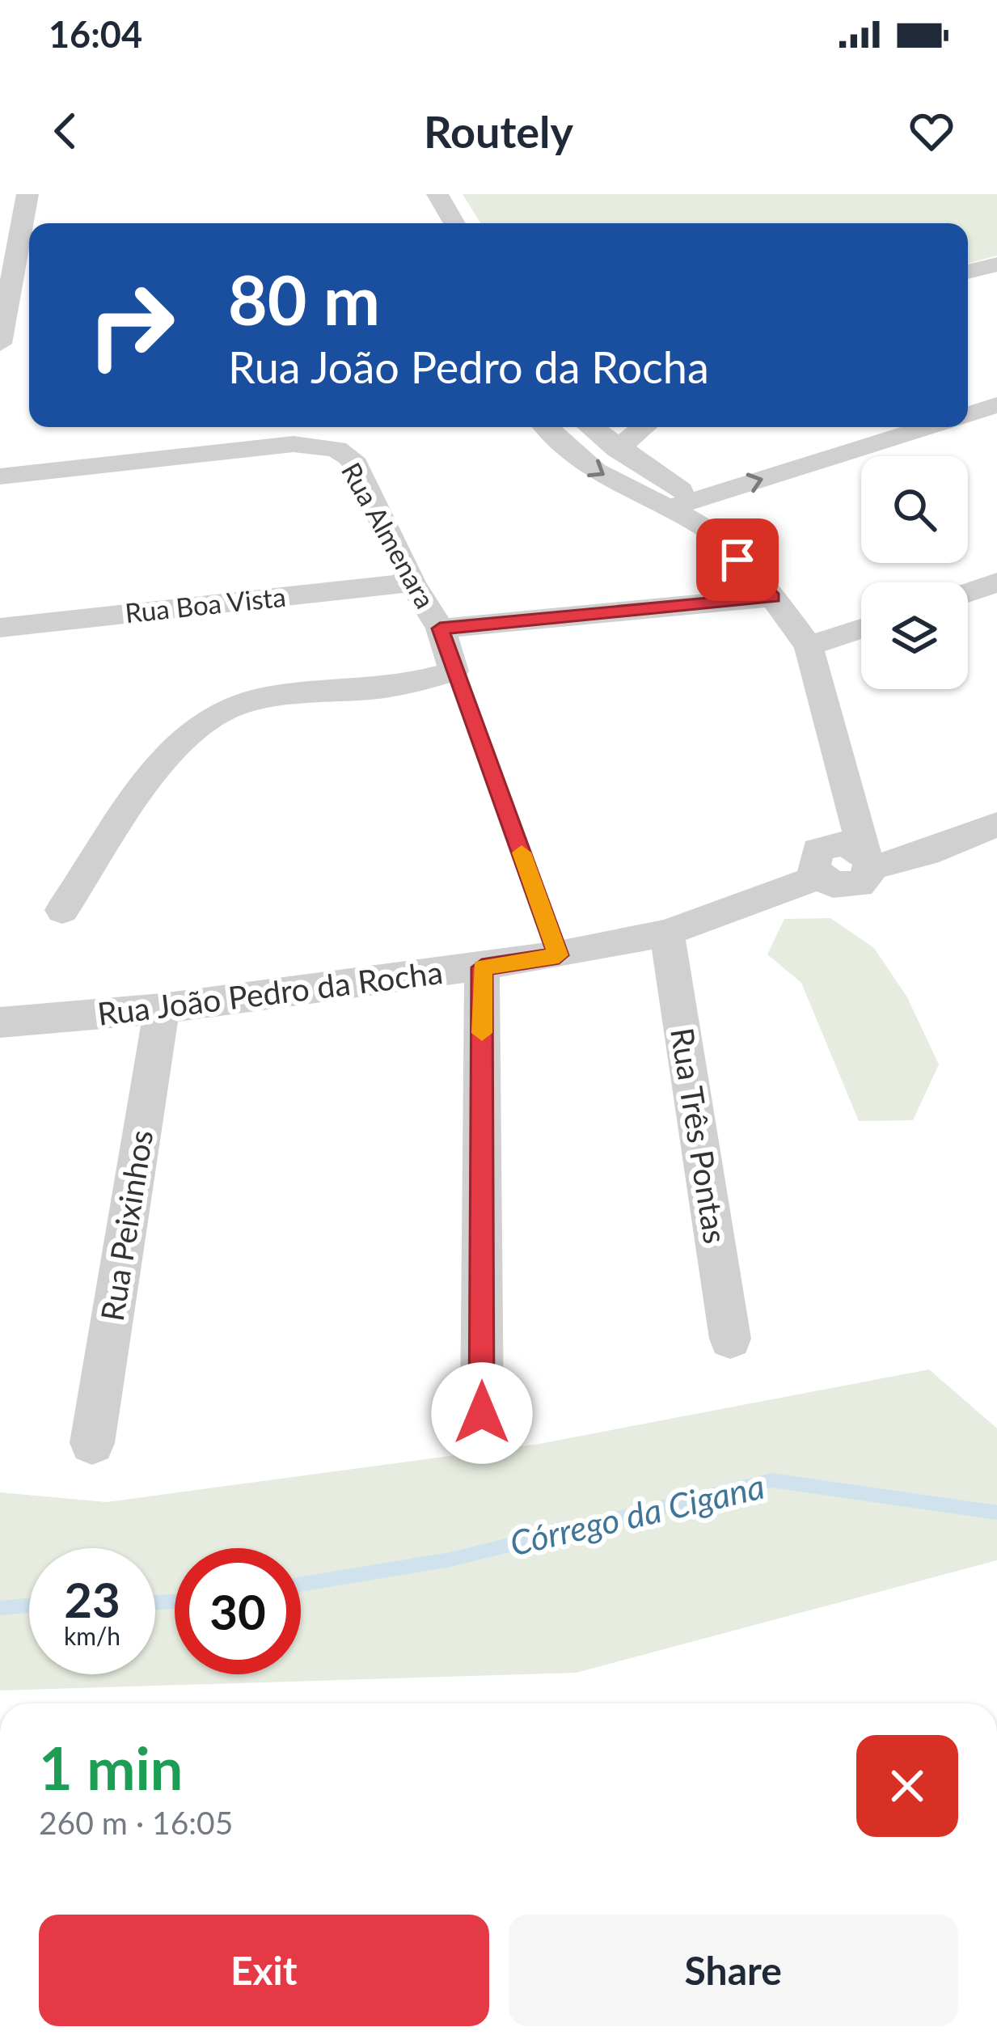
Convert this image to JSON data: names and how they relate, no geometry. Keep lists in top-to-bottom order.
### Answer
{
  "streets": {
    "street": [
      "Rua Almenara",
      "Rua Boa Vista",
      "Rua João Pedro da Rocha",
      "Rua Três Pontas",
      "Rua Peixinhos"
    ]
  },
  "crossings": [
    ["Rua Almenara", "Rua Boa Vista"],
    ["Rua João Pedro da Rocha", "Rua Três Pontas"],
    ["Rua João Pedro da Rocha", "Rua Peixinhos"]
  ],
  "water": ["Córrego da Cigana"],
  "page": {
    "status": "16:04",
    "header": "Routely",
    "turn": ["80 m", "Rua João Pedro da Rocha"],
    "speed": "23 km/h",
    "limit": "30",
    "heading": ["1 min", "260 m · 16:05"],
    "buttons": ["Exit", "Share"]
  }
}
